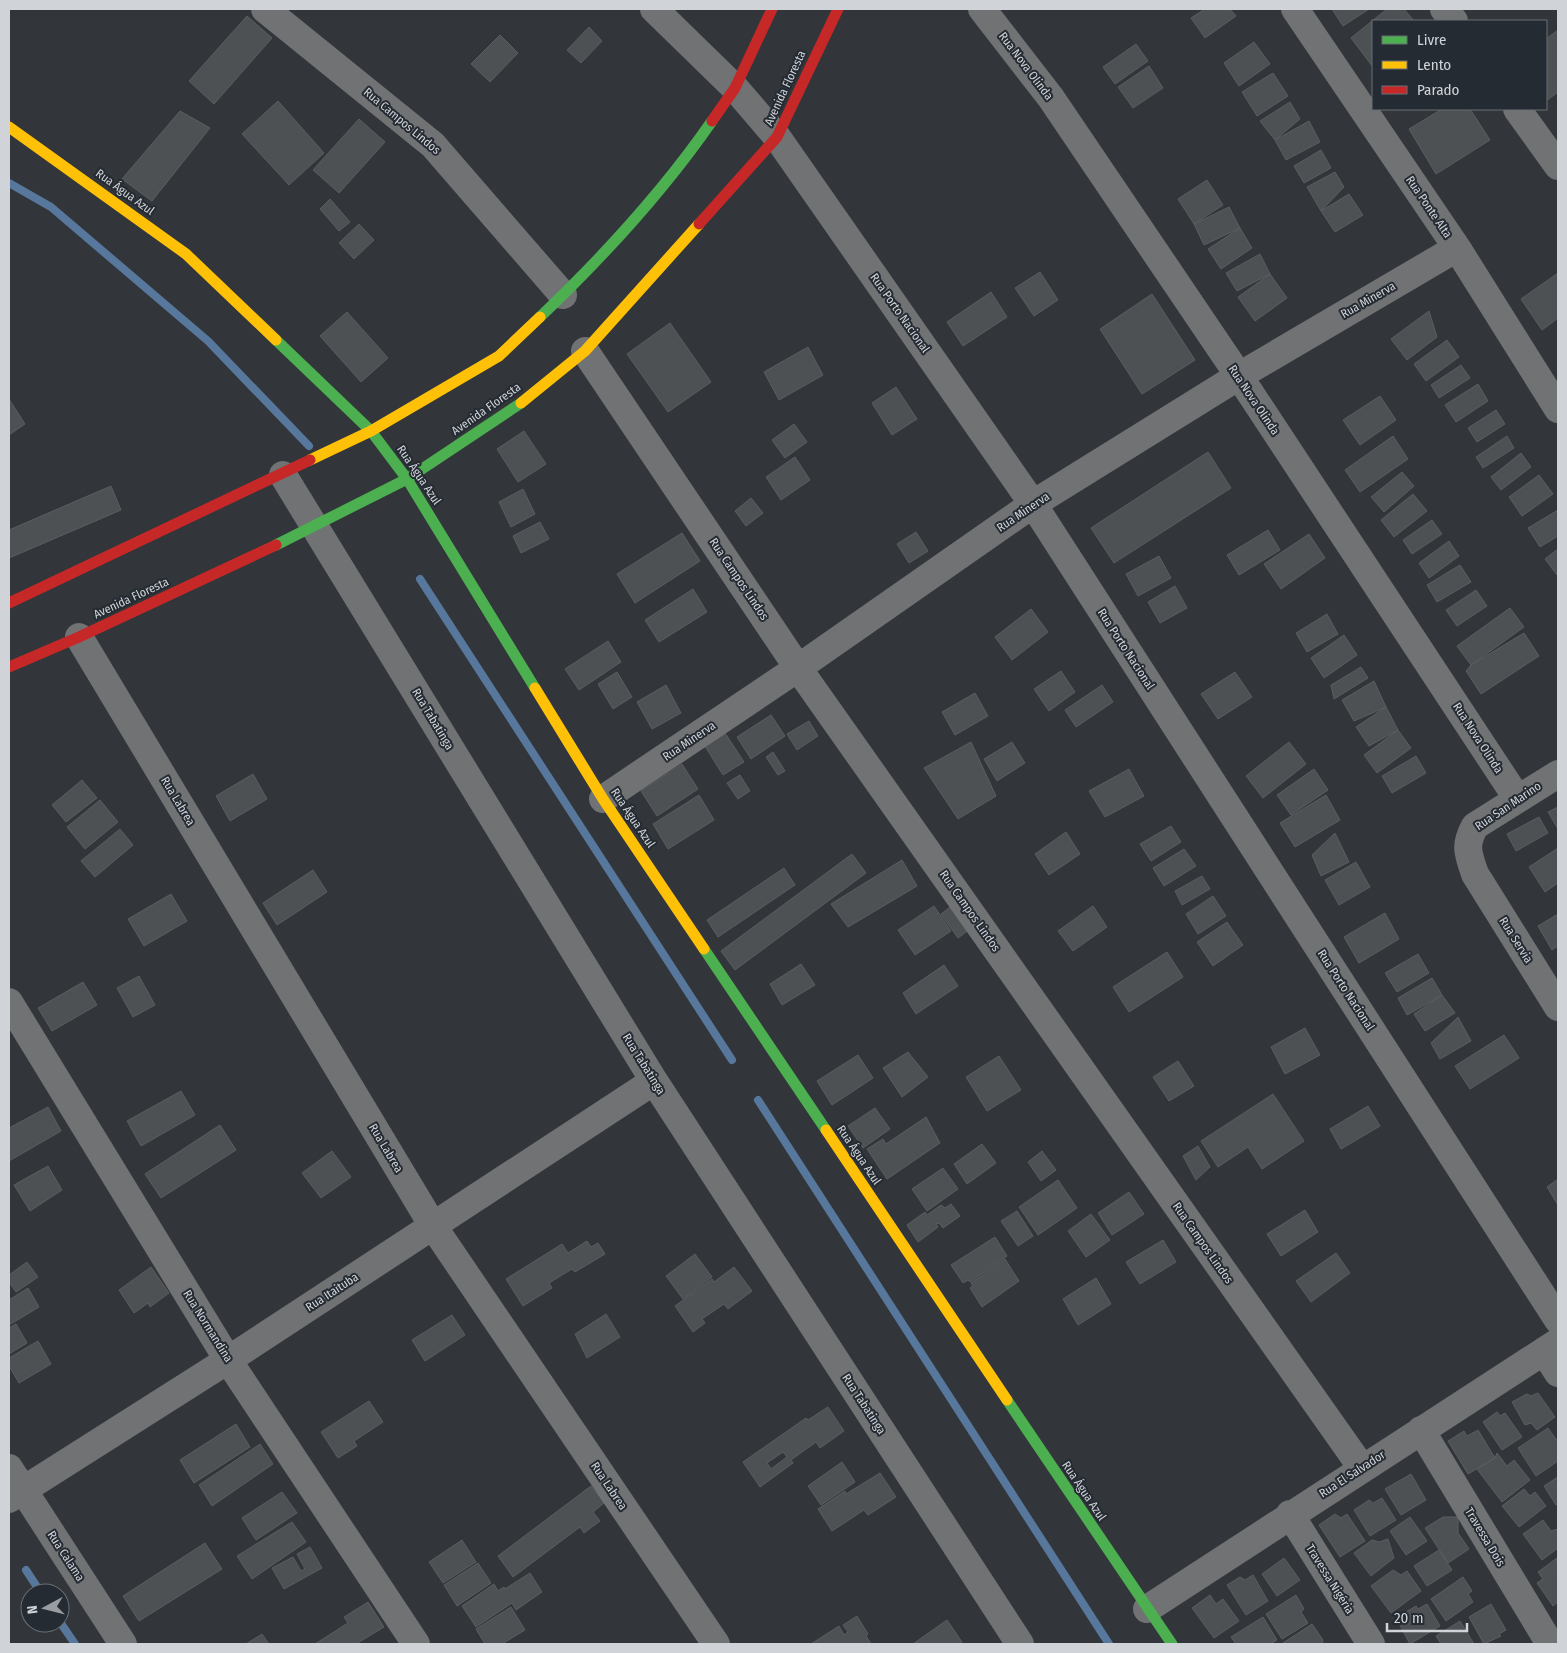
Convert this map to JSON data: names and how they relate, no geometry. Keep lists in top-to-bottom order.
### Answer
{
  "streets": {
    "street": [
      "Rua Nova Olinda",
      "Avenida Floresta",
      "Rua Campos Lindos",
      "Rua Água Azul",
      "Rua Ponte Alta",
      "Rua Minerva",
      "Rua Porto Nacional",
      "Rua Tabatinga",
      "Rua Labrea",
      "Rua San Marino",
      "Rua Servia",
      "Rua Itaituba",
      "Rua Normandina",
      "Rua El Salvador",
      "Travessa Dois",
      "Rua Calama",
      "Travessa Nigéria"
    ]
  },
  "crossings": [
    ["Rua Nova Olinda", "Rua Minerva"],
    ["Rua Nova Olinda", "Rua San Marino"],
    ["Avenida Floresta", "Rua Campos Lindos"],
    ["Avenida Floresta", "Rua Água Azul"],
    ["Avenida Floresta", "Rua Porto Nacional"],
    ["Avenida Floresta", "Rua Tabatinga"],
    ["Avenida Floresta", "Rua Labrea"],
    ["Rua Campos Lindos", "Rua Minerva"],
    ["Rua Campos Lindos", "Rua El Salvador"],
    ["Rua Água Azul", "Rua Minerva"],
    ["Rua Água Azul", "Rua El Salvador"],
    ["Rua Ponte Alta", "Rua Minerva"],
    ["Rua Minerva", "Rua Porto Nacional"],
    ["Rua Tabatinga", "Rua Itaituba"],
    ["Rua Labrea", "Rua Itaituba"],
    ["Rua San Marino", "Rua Servia"],
    ["Rua Itaituba", "Rua Normandina"],
    ["Rua Itaituba", "Rua Calama"],
    ["Rua El Salvador", "Travessa Dois"],
    ["Rua El Salvador", "Travessa Nigéria"]
  ],
  "legend": ["Livre", "Lento", "Parado"],
  "scale_bar": "20 m",
  "north": "left"
}
